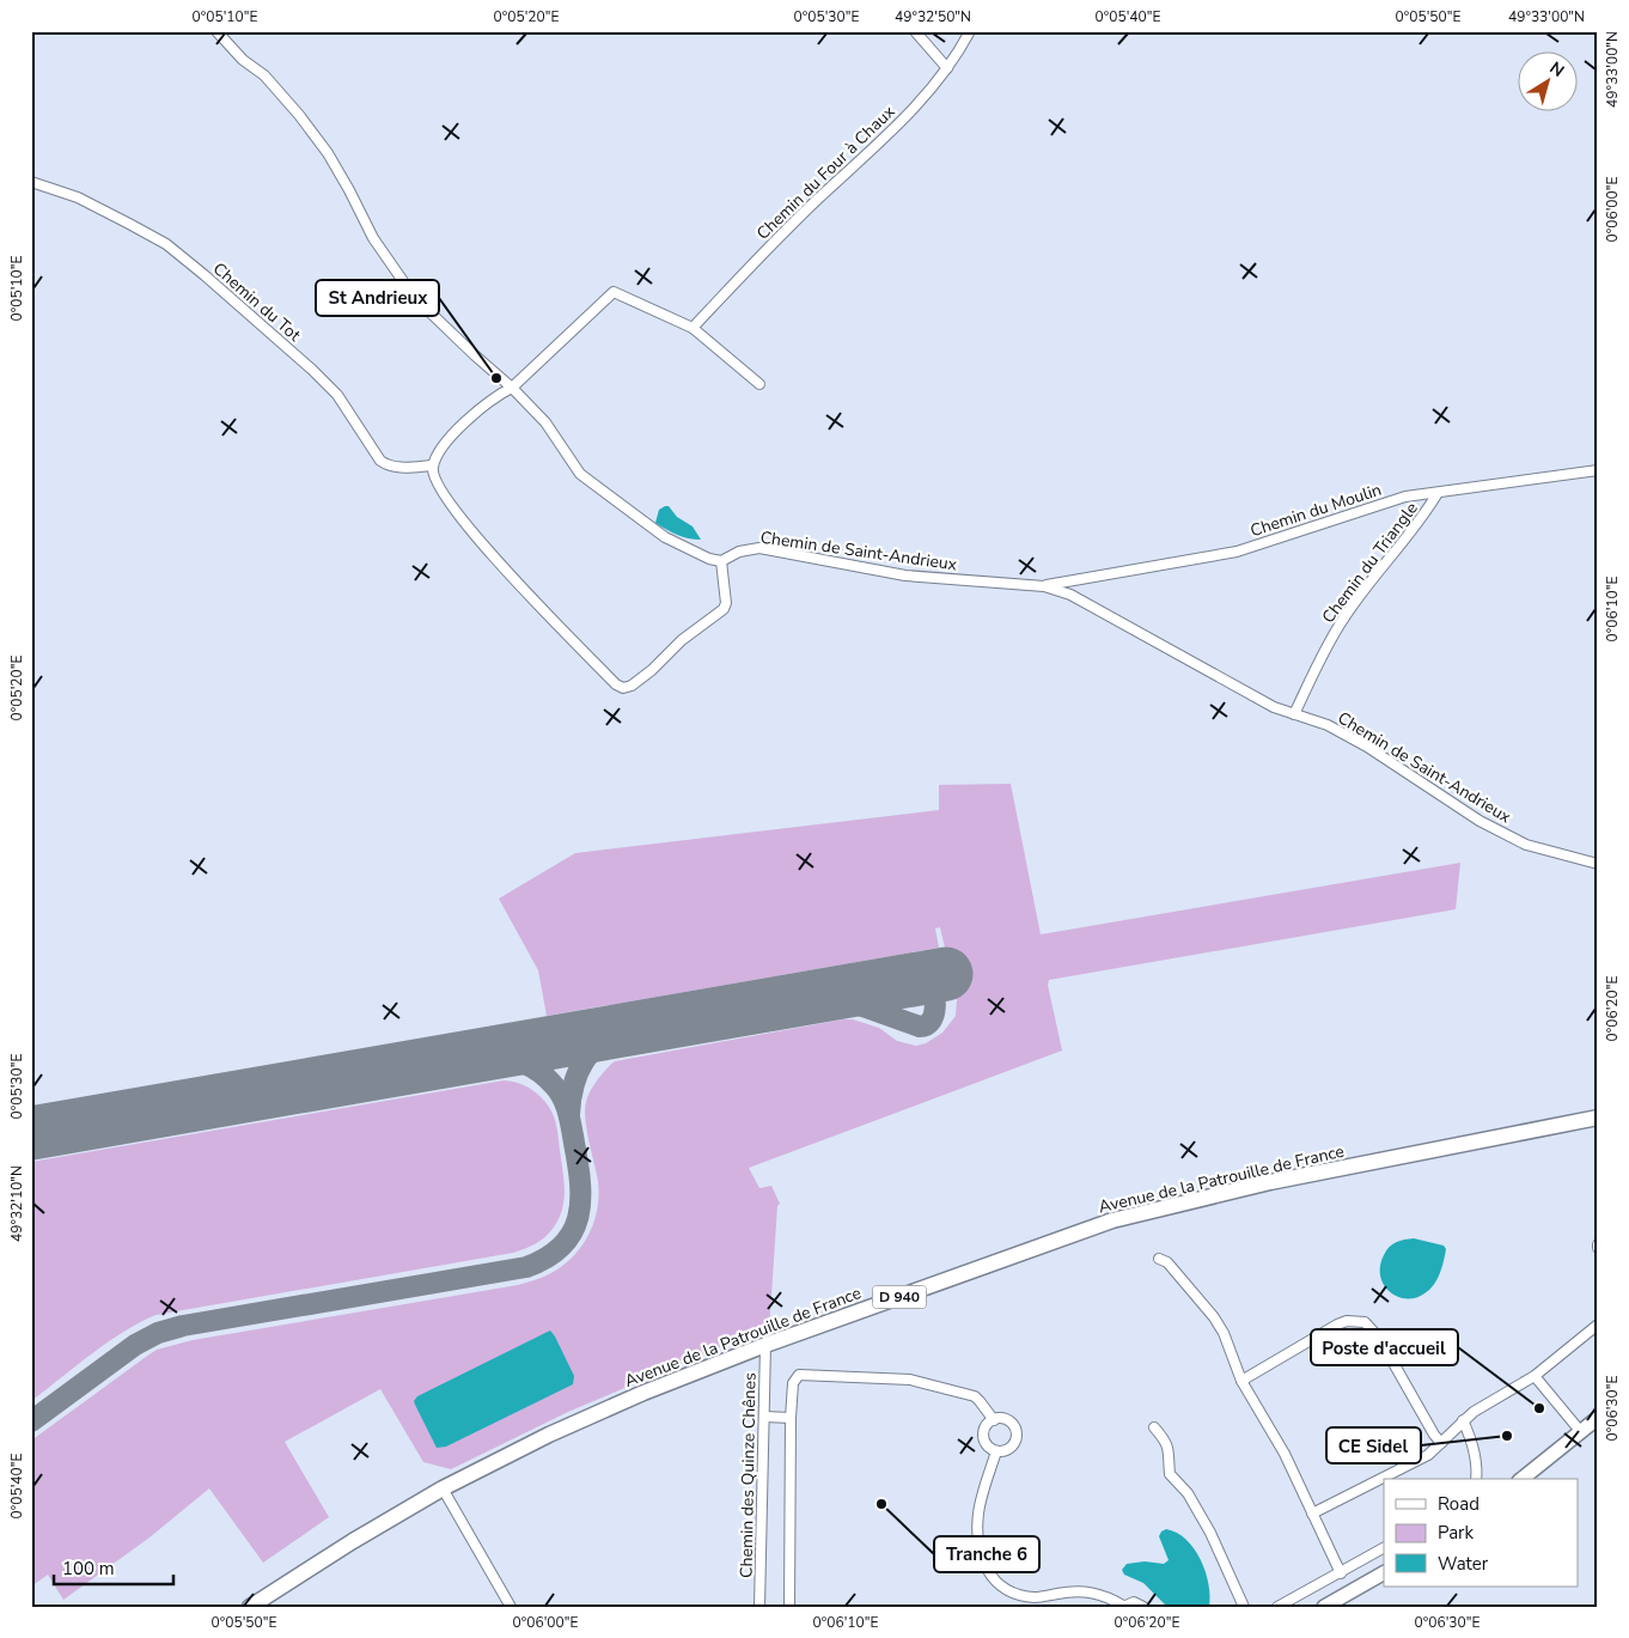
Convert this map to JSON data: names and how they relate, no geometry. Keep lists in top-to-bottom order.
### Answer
{
  "streets": {
    "main road": ["Avenue de la Patrouille de France", "D 940"],
    "street": [
      "Chemin du Four à Chaux",
      "Chemin du Tot",
      "Chemin du Moulin",
      "Chemin de Saint-Andrieux",
      "Chemin du Triangle",
      "Chemin des Quinze Chênes"
    ]
  },
  "crossings": [
    ["Chemin du Moulin", "Chemin de Saint-Andrieux"],
    ["Chemin du Moulin", "Chemin du Triangle"],
    ["Chemin de Saint-Andrieux", "Chemin du Triangle"],
    ["Avenue de la Patrouille de France", "Chemin des Quinze Chênes"]
  ],
  "places": [
    "St Andrieux",
    "Poste d'accueil",
    "CE Sidel",
    "Tranche 6"
  ],
  "legend": ["Road", "Park", "Water"],
  "scale_bar": "100 m",
  "north": "top right",
  "coordinates": [
    "0°05'10\"E",
    "0°05'20\"E",
    "0°05'30\"E",
    "49°32'50\"N",
    "0°05'40\"E",
    "0°05'50\"E",
    "49°33'00\"N",
    "0°06'00\"E",
    "0°06'10\"E",
    "0°06'20\"E",
    "49°32'10\"N",
    "0°06'30\"E"
  ]
}
